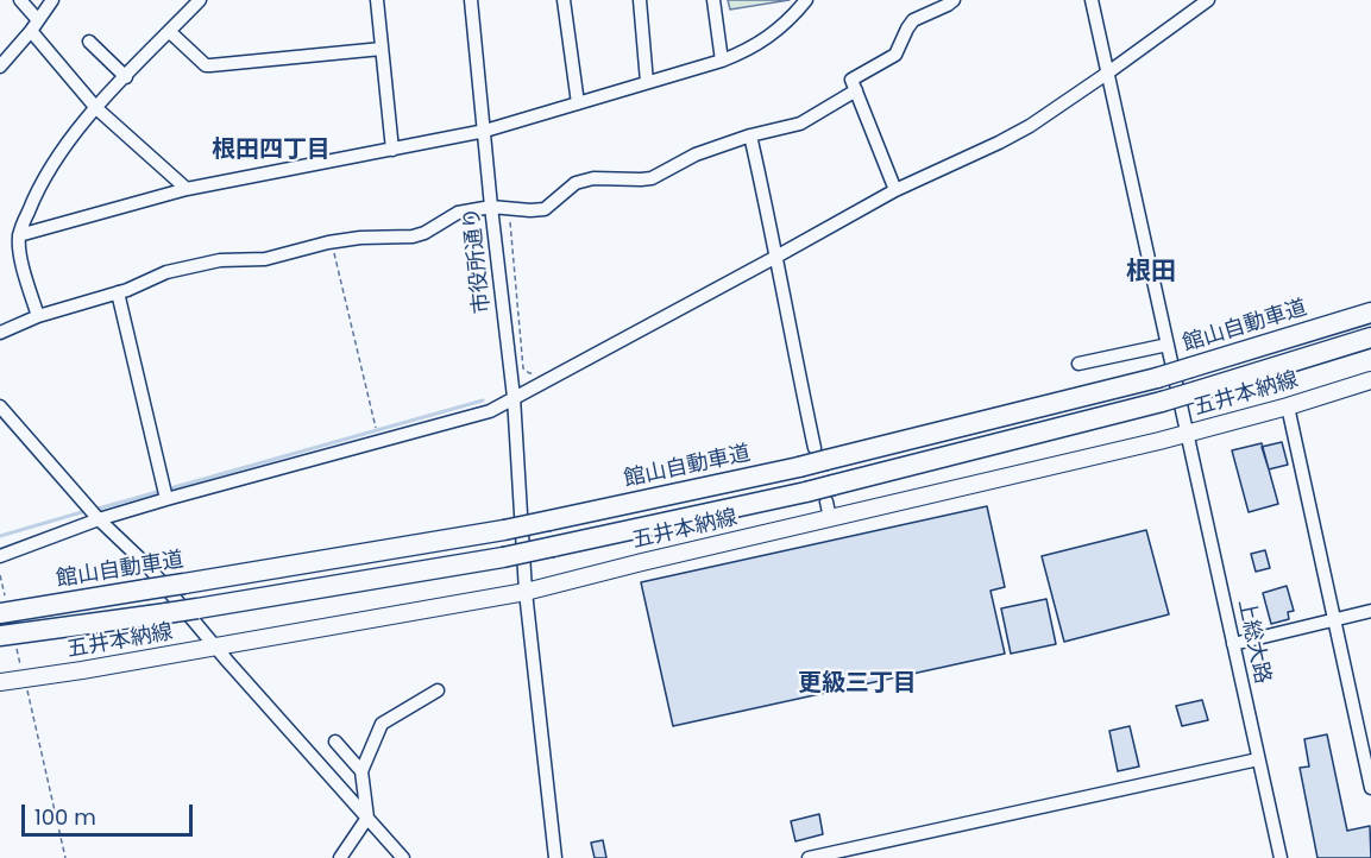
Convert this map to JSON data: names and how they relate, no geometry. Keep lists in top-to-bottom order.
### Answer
{
  "streets": {
    "highway": ["館山自動車道"],
    "main road": ["五井本納線"],
    "street": ["市役所通り", "上総大路"]
  },
  "crossings": [
    ["市役所通り", "五井本納線"],
    ["五井本納線", "上総大路"]
  ],
  "districts": ["根田四丁目", "根田", "更級三丁目"],
  "scale_bar": "100 m"
}
